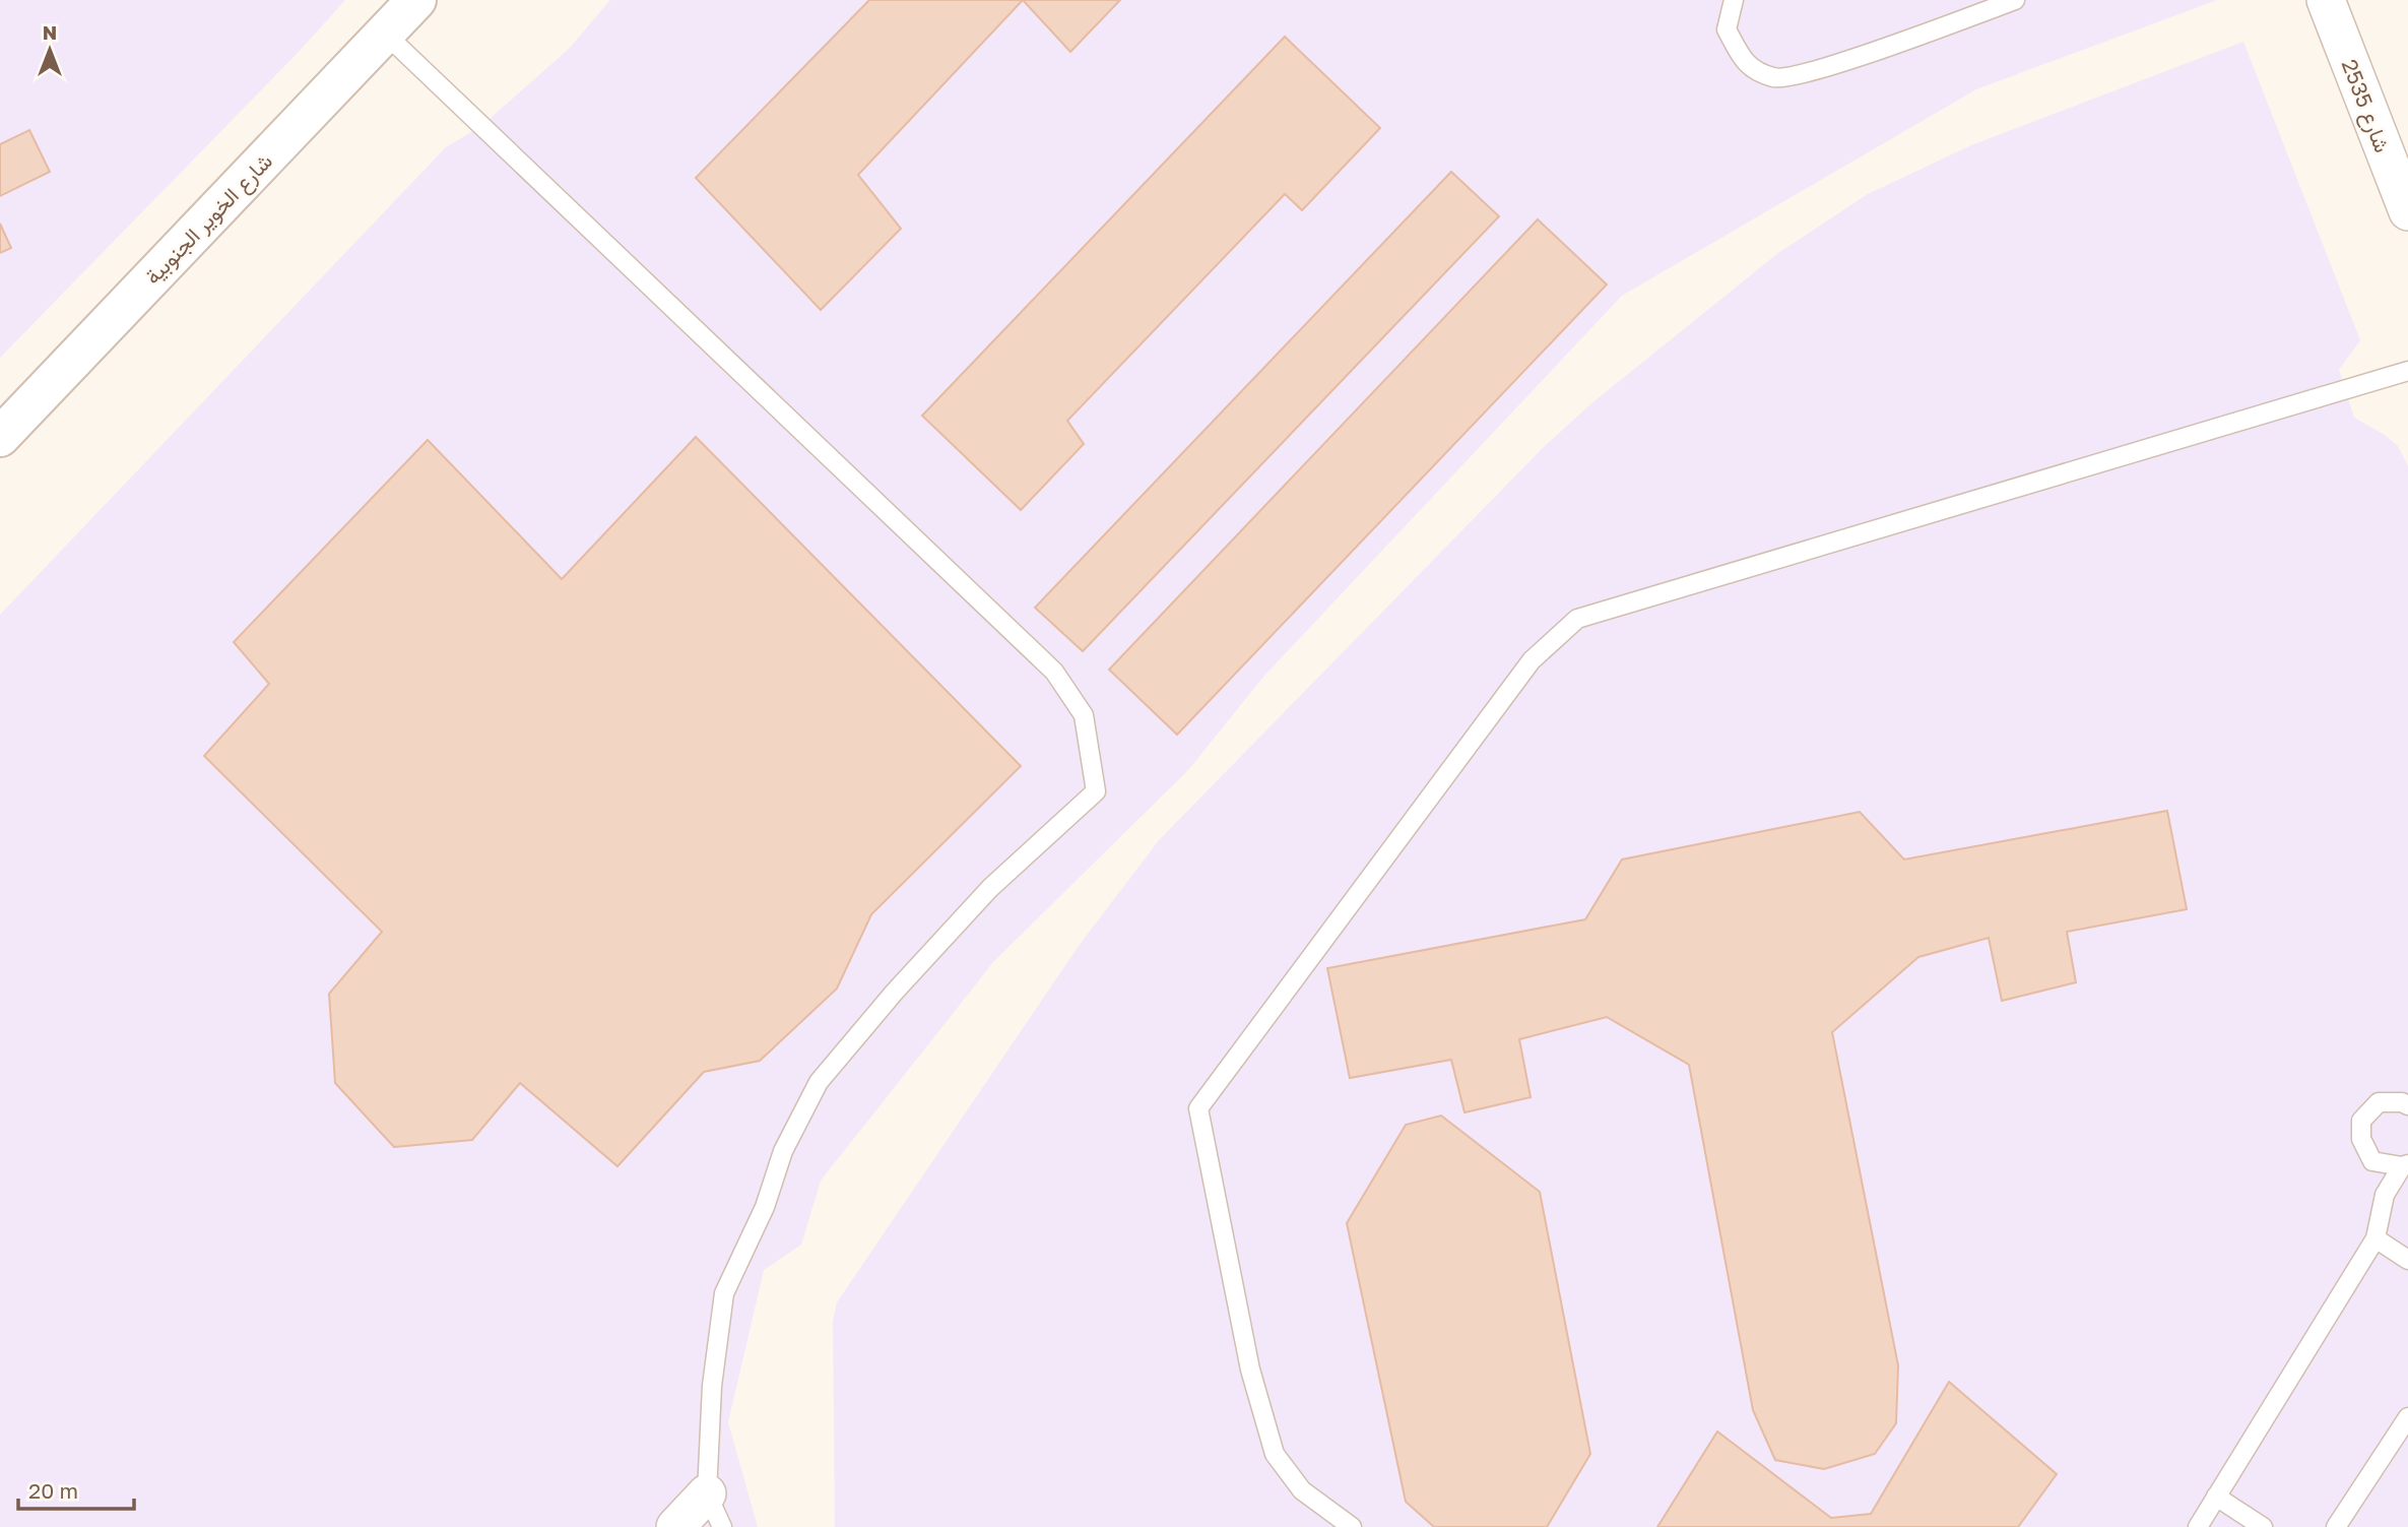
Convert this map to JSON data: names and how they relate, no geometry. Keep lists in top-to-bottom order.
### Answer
{
  "streets": {
    "street": ["2535 شارع", "شارع الخوير الجنوبية"]
  },
  "scale_bar": "20 m",
  "north": "top"
}
